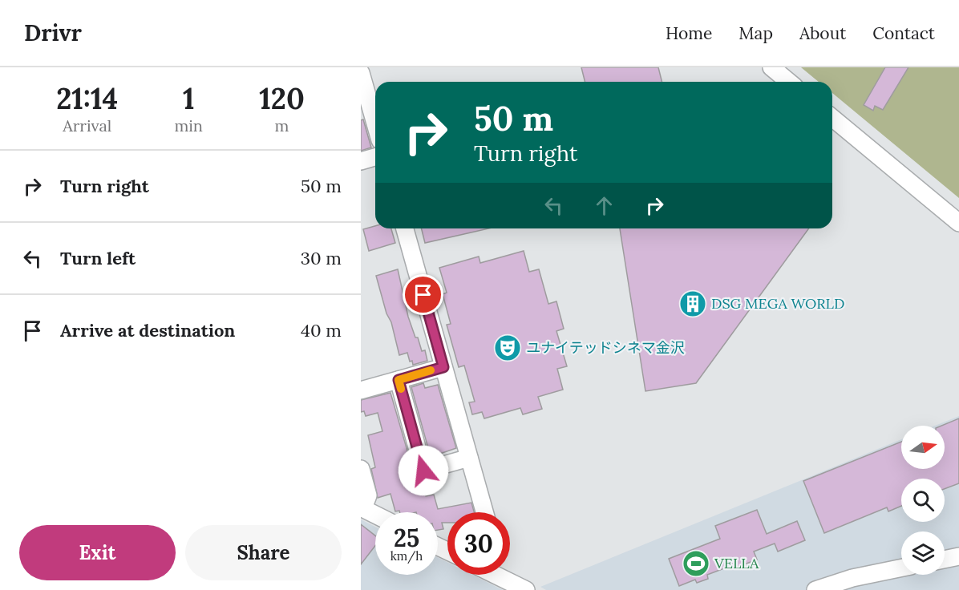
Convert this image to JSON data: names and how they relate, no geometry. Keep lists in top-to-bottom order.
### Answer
{
  "places": {
    "building": ["DSG MEGA WORLD"],
    "theatre": ["ユナイテッドシネマ金沢"],
    "sports": ["VELLA"]
  },
  "north": "right",
  "page": {
    "header": "Drivr",
    "nav": [
      "Home",
      "Map",
      "About",
      "Contact"
    ],
    "eta": [
      "21:14",
      "Arrival",
      "1",
      "min",
      "120",
      "m"
    ],
    "turn": ["50 m", "Turn right"],
    "list": [
      {
        "name": "Turn right",
        "value": "50 m"
      },
      {
        "name": "Turn left",
        "value": "30 m"
      },
      {
        "name": "Arrive at destination",
        "value": "40 m"
      }
    ],
    "speed": "25 km/h",
    "limit": "30",
    "buttons": ["Exit", "Share"]
  }
}
